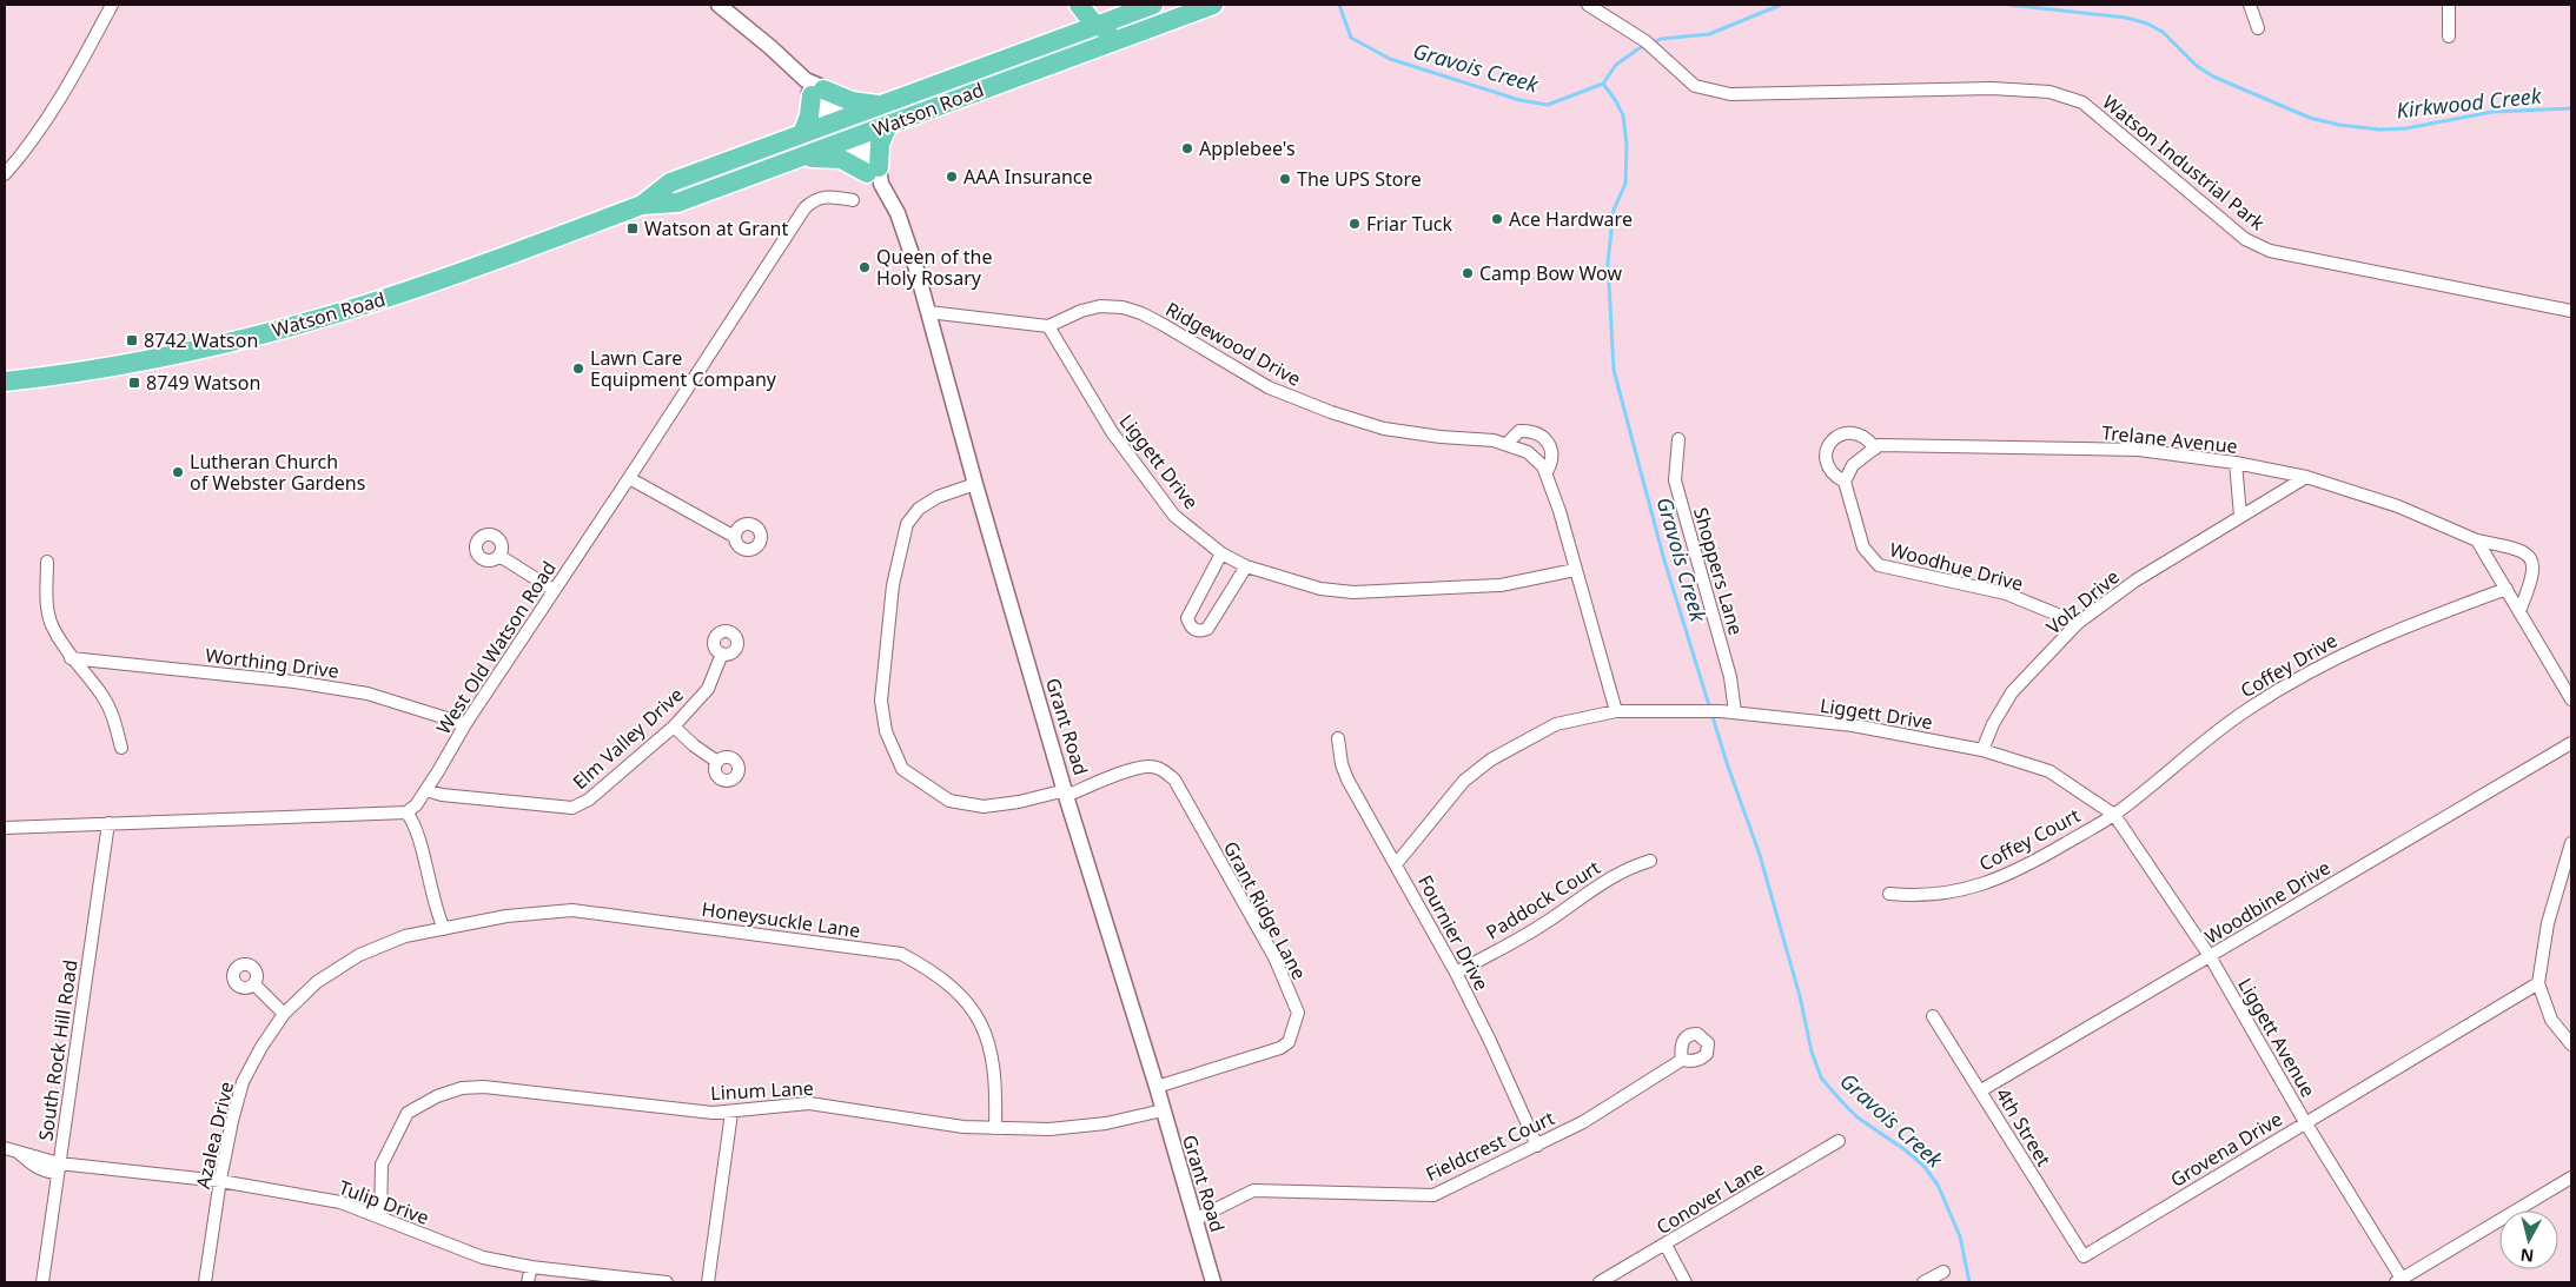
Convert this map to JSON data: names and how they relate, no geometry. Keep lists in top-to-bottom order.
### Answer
{
  "streets": {
    "main road": ["Watson Road"],
    "street": [
      "Watson Industrial Park",
      "Ridgewood Drive",
      "Trelane Avenue",
      "Liggett Drive",
      "Woodhue Drive",
      "Shoppers Lane",
      "Volz Drive",
      "West Old Watson Road",
      "Worthing Drive",
      "Coffey Drive",
      "Grant Road",
      "Elm Valley Drive",
      "Coffey Court",
      "Paddock Court",
      "Woodbine Drive",
      "Grant Ridge Lane",
      "Honeysuckle Lane",
      "Fournier Drive",
      "Liggett Avenue",
      "South Rock Hill Road",
      "Linum Lane",
      "4th Street",
      "Azalea Drive",
      "Fieldcrest Court",
      "Grovena Drive",
      "Conover Lane",
      "Tulip Drive"
    ]
  },
  "crossings": [
    ["Watson Road", "Grant Road"],
    ["Ridgewood Drive", "Liggett Drive"],
    ["Trelane Avenue", "Woodhue Drive"],
    ["Trelane Avenue", "Volz Drive"],
    ["Liggett Drive", "Shoppers Lane"],
    ["Liggett Drive", "Volz Drive"],
    ["Liggett Drive", "Coffey Drive"],
    ["Liggett Drive", "Coffey Court"],
    ["Liggett Drive", "Fournier Drive"],
    ["Liggett Drive", "Liggett Avenue"],
    ["Woodhue Drive", "Volz Drive"],
    ["West Old Watson Road", "Worthing Drive"],
    ["West Old Watson Road", "Elm Valley Drive"],
    ["Coffey Drive", "Coffey Court"],
    ["Coffey Drive", "Liggett Avenue"],
    ["Grant Road", "Grant Ridge Lane"],
    ["Grant Road", "Linum Lane"],
    ["Grant Road", "Fieldcrest Court"],
    ["Coffey Court", "Liggett Avenue"],
    ["Paddock Court", "Fournier Drive"],
    ["Woodbine Drive", "Liggett Avenue"],
    ["Woodbine Drive", "4th Street"],
    ["Honeysuckle Lane", "Linum Lane"],
    ["Honeysuckle Lane", "Azalea Drive"],
    ["Fournier Drive", "Fieldcrest Court"],
    ["Liggett Avenue", "Grovena Drive"],
    ["South Rock Hill Road", "Tulip Drive"],
    ["Linum Lane", "Tulip Drive"],
    ["4th Street", "Grovena Drive"],
    ["Azalea Drive", "Tulip Drive"]
  ],
  "water": ["Gravois Creek", "Kirkwood Creek"],
  "places": {
    "other": [
      "Applebee's",
      "AAA Insurance",
      "The UPS Store",
      "Ace Hardware",
      "Friar Tuck",
      "Queen of the Holy Rosary",
      "Camp Bow Wow",
      "Lawn Care Equipment Company",
      "Lutheran Church of Webster Gardens"
    ],
    "transit": ["Watson at Grant", "8742 Watson", "8749 Watson"]
  },
  "north": "bottom"
}
